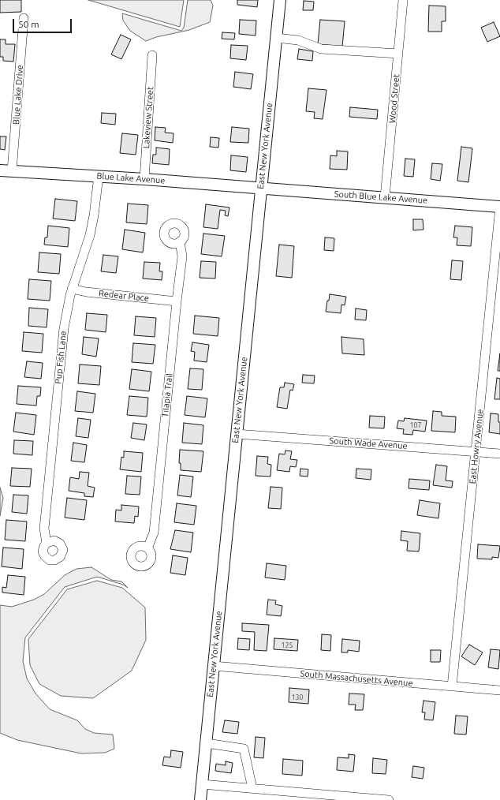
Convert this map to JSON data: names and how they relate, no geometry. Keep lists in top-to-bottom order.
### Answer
{
  "streets": {
    "main road": ["East New York Avenue", "Blue Lake Avenue", "South Blue Lake Avenue"],
    "street": [
      "Blue Lake Drive",
      "Wood Street",
      "Lakeview Street",
      "Redear Place",
      "Pup Fish Lane",
      "Tilapia Trail",
      "South Wade Avenue",
      "East Howry Avenue",
      "South Massachusetts Avenue"
    ]
  },
  "crossings": [
    ["Blue Lake Drive", "Blue Lake Avenue"],
    ["Wood Street", "South Blue Lake Avenue"],
    ["Lakeview Street", "Blue Lake Avenue"],
    ["East New York Avenue", "Blue Lake Avenue"],
    ["East New York Avenue", "South Blue Lake Avenue"],
    ["East New York Avenue", "South Wade Avenue"],
    ["East New York Avenue", "South Massachusetts Avenue"],
    ["Blue Lake Avenue", "South Blue Lake Avenue"],
    ["Blue Lake Avenue", "Pup Fish Lane"],
    ["South Blue Lake Avenue", "East Howry Avenue"],
    ["Redear Place", "Pup Fish Lane"],
    ["Redear Place", "Tilapia Trail"],
    ["South Wade Avenue", "East Howry Avenue"],
    ["East Howry Avenue", "South Massachusetts Avenue"]
  ],
  "house_numbers": ["107", "125", "130"],
  "scale_bar": "50 m"
}
